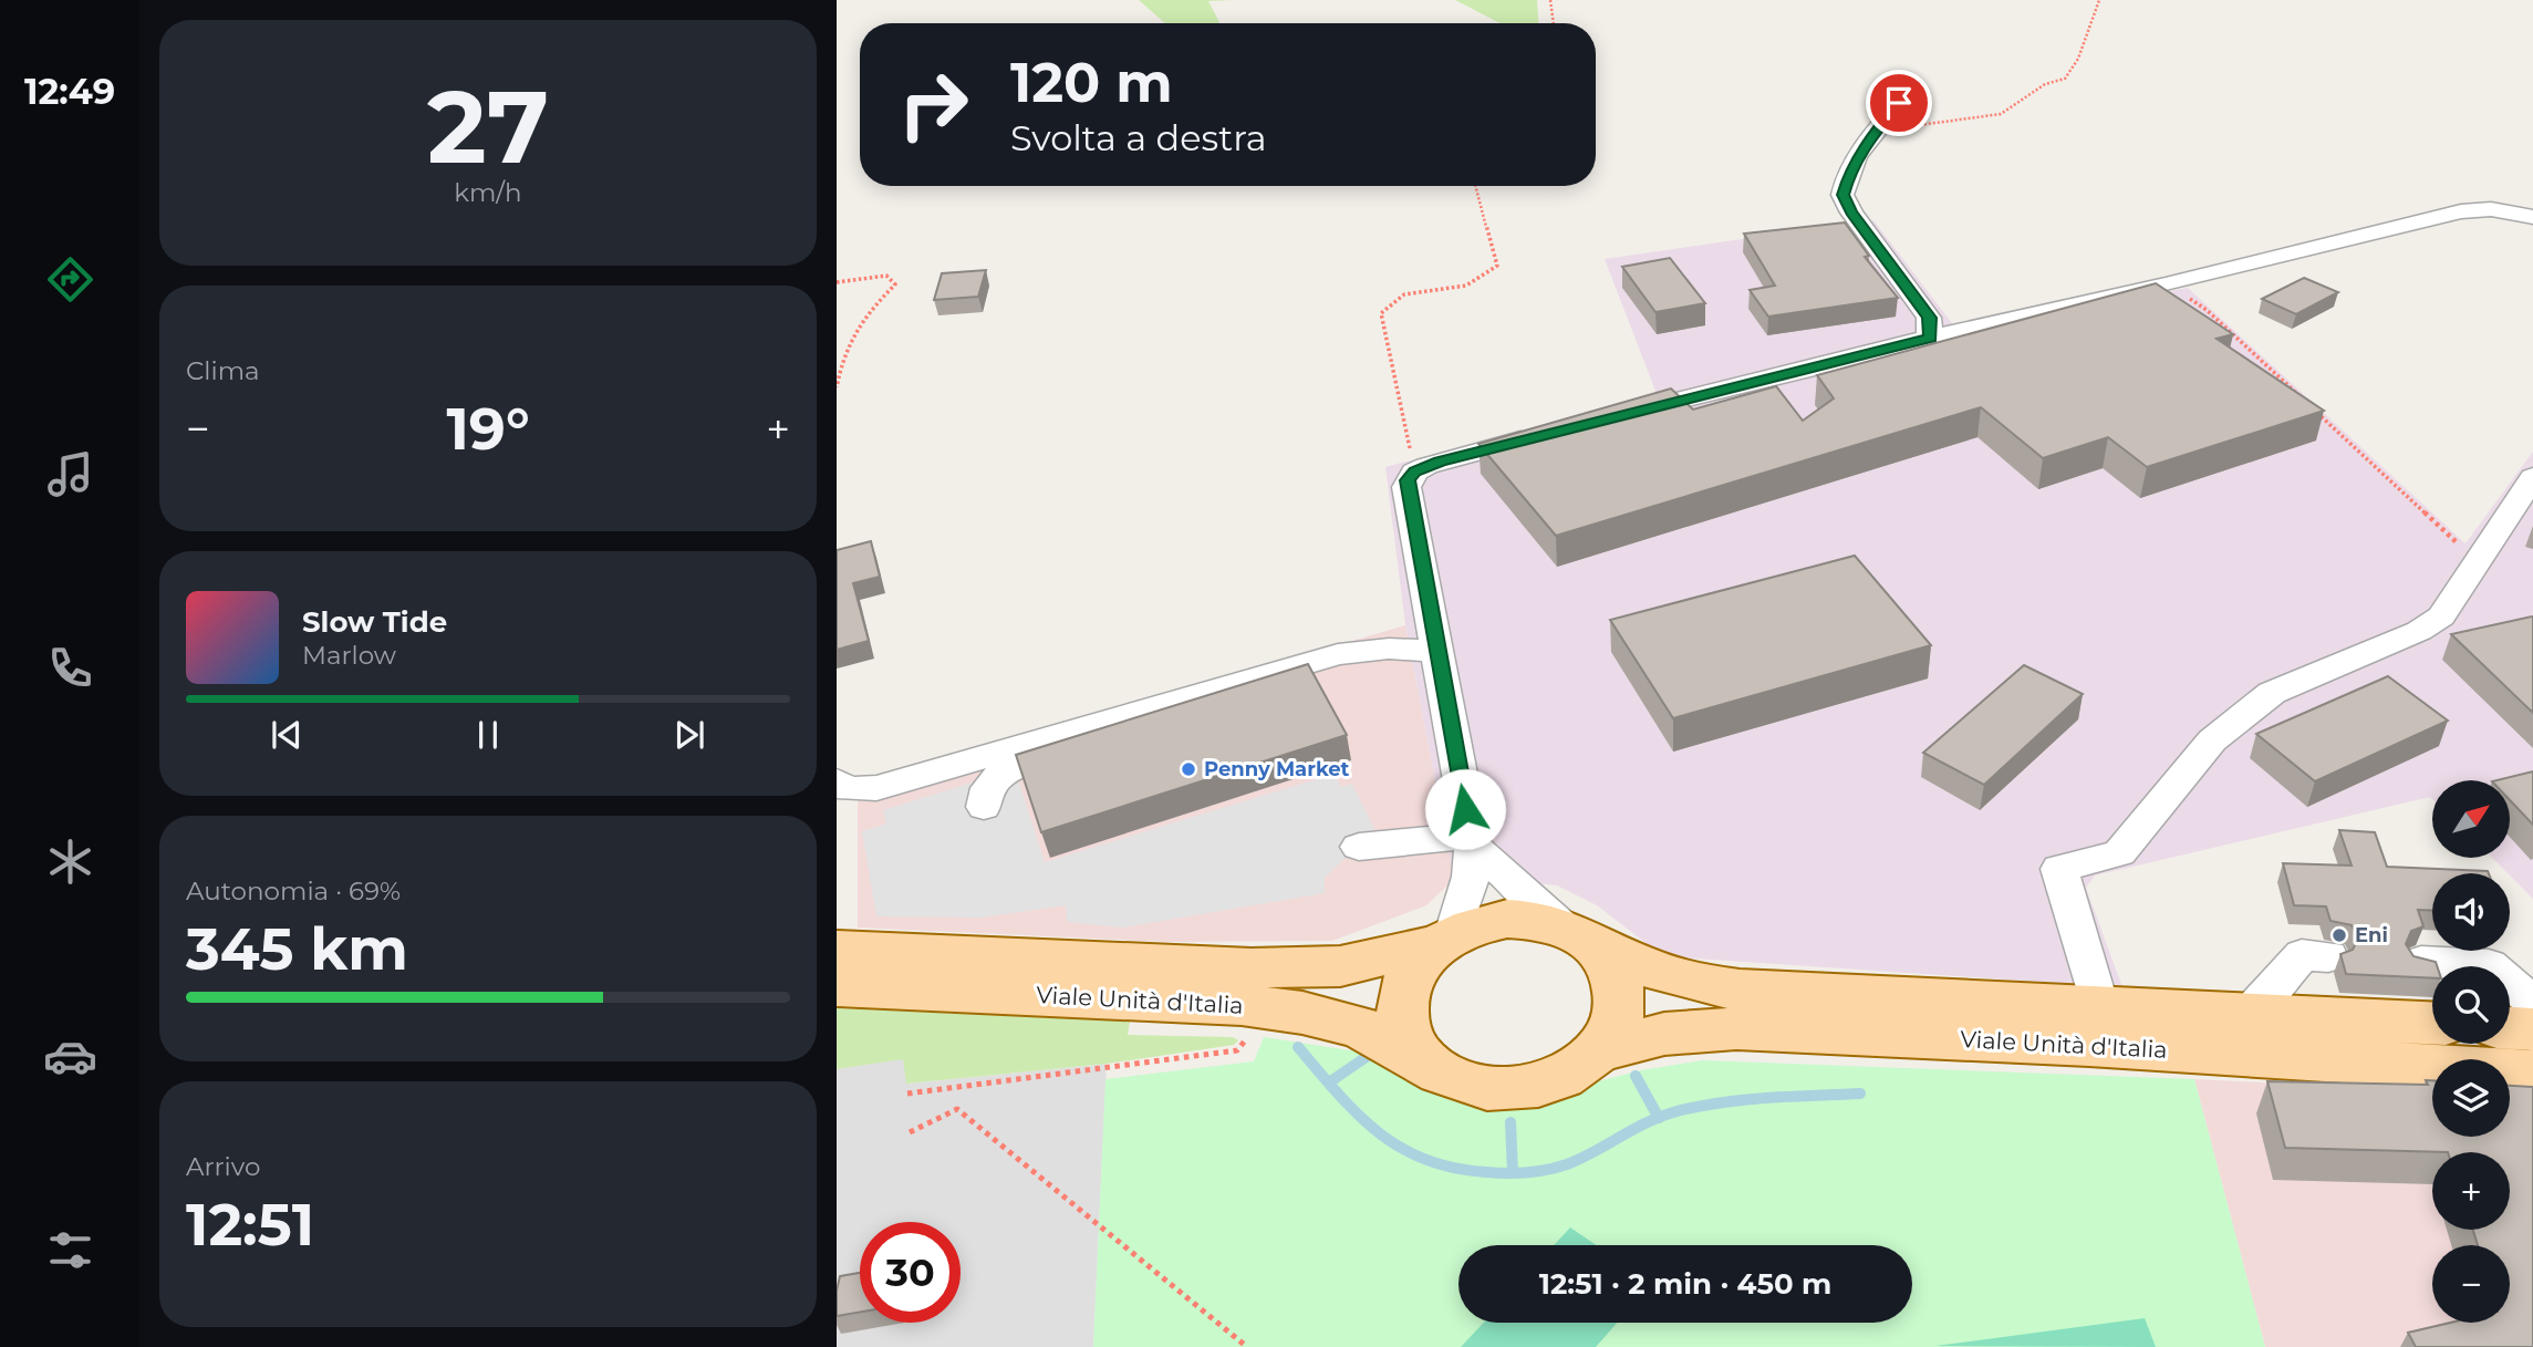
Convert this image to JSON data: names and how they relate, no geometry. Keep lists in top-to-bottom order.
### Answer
{
  "streets": {
    "main road": ["Viale Unità d'Italia"]
  },
  "places": ["Penny Market", "Eni"],
  "north": "top right",
  "page": {
    "tabs": "12:49",
    "tile": [
      ["27", "km/h"],
      "Clima",
      ["Autonomia · 69%", "345 km"],
      ["Arrivo", "12:51"]
    ],
    "turn": ["120 m", "Svolta a destra"],
    "heat": ["−", "19°", "+"],
    "song": ["Slow Tide", "Marlow"],
    "map_buttons": ["+", "−"],
    "limit": "30",
    "trip": "12:51 · 2 min · 450 m"
  }
}
